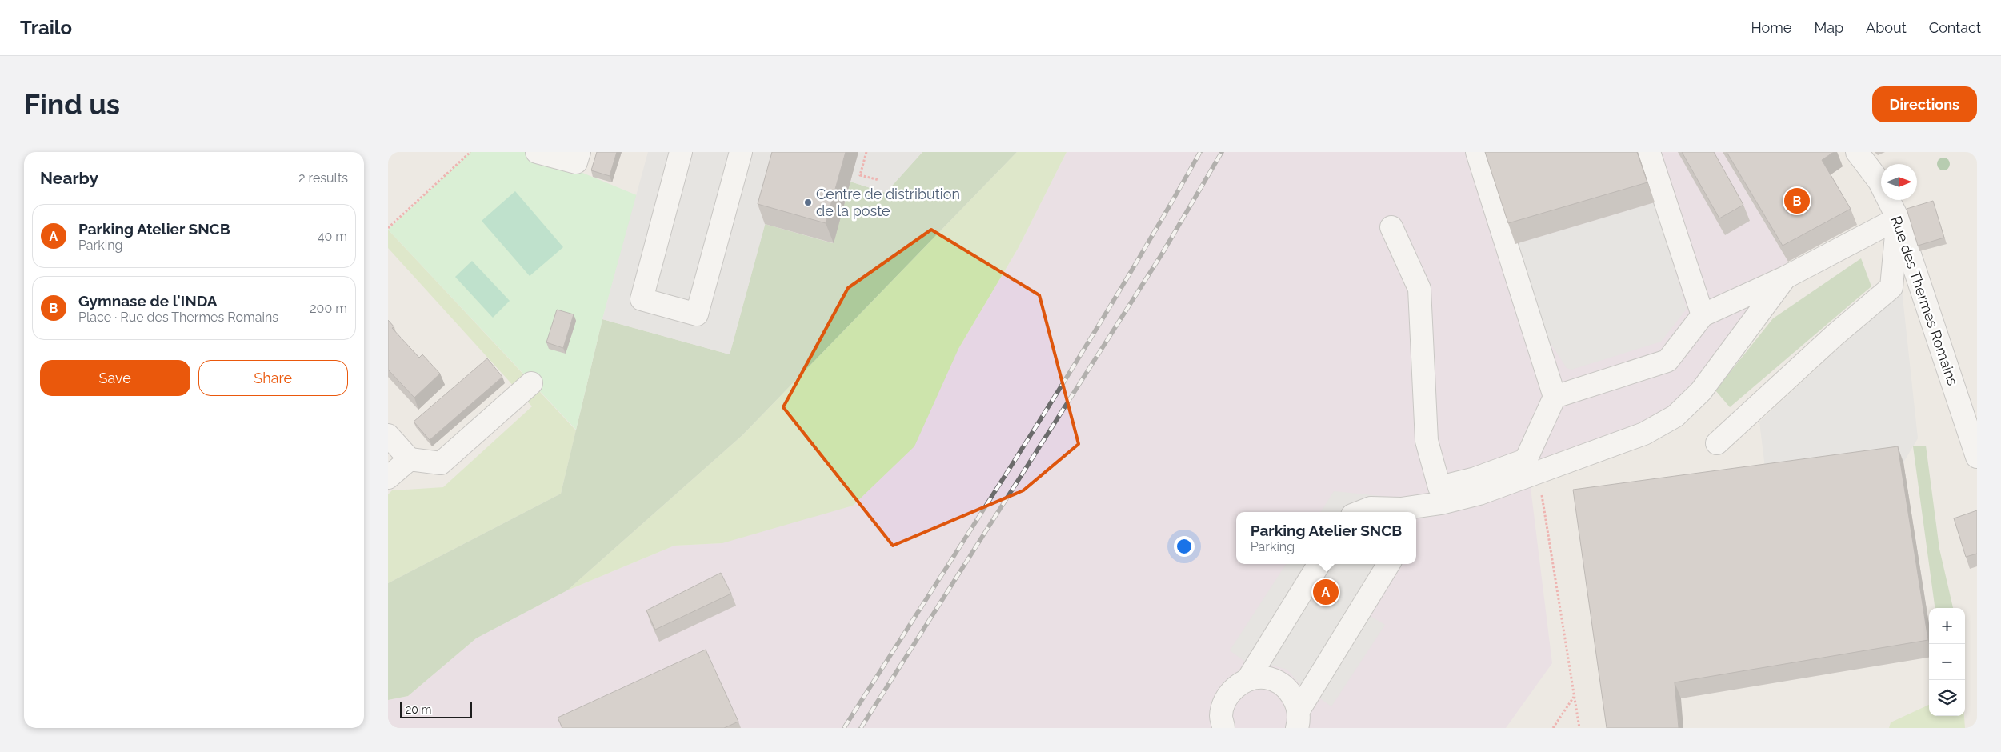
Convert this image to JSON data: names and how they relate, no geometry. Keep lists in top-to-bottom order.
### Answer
{
  "streets": {
    "street": ["Rue des Thermes Romains"]
  },
  "places": ["Centre de distribution de la poste"],
  "scale_bar": "20 m",
  "north": "right",
  "page": {
    "header": "Trailo",
    "nav": [
      "Home",
      "Map",
      "About",
      "Contact"
    ],
    "buttons": [
      "Directions",
      ["Save", "Share"]
    ],
    "title": "Find us",
    "heading": ["Nearby", "2 results"],
    "pins": ["B", "A"],
    "list": [
      {
        "mark": "A",
        "name": "Parking Atelier SNCB",
        "note": "Parking",
        "value": "40 m"
      },
      {
        "mark": "B",
        "name": "Gymnase de l'INDA",
        "note": "Place · Rue des Thermes Romains",
        "value": "200 m"
      }
    ],
    "popup": ["Parking Atelier SNCB", "Parking"],
    "map_buttons": ["+", "−"],
    "scale": "20 m"
  }
}
